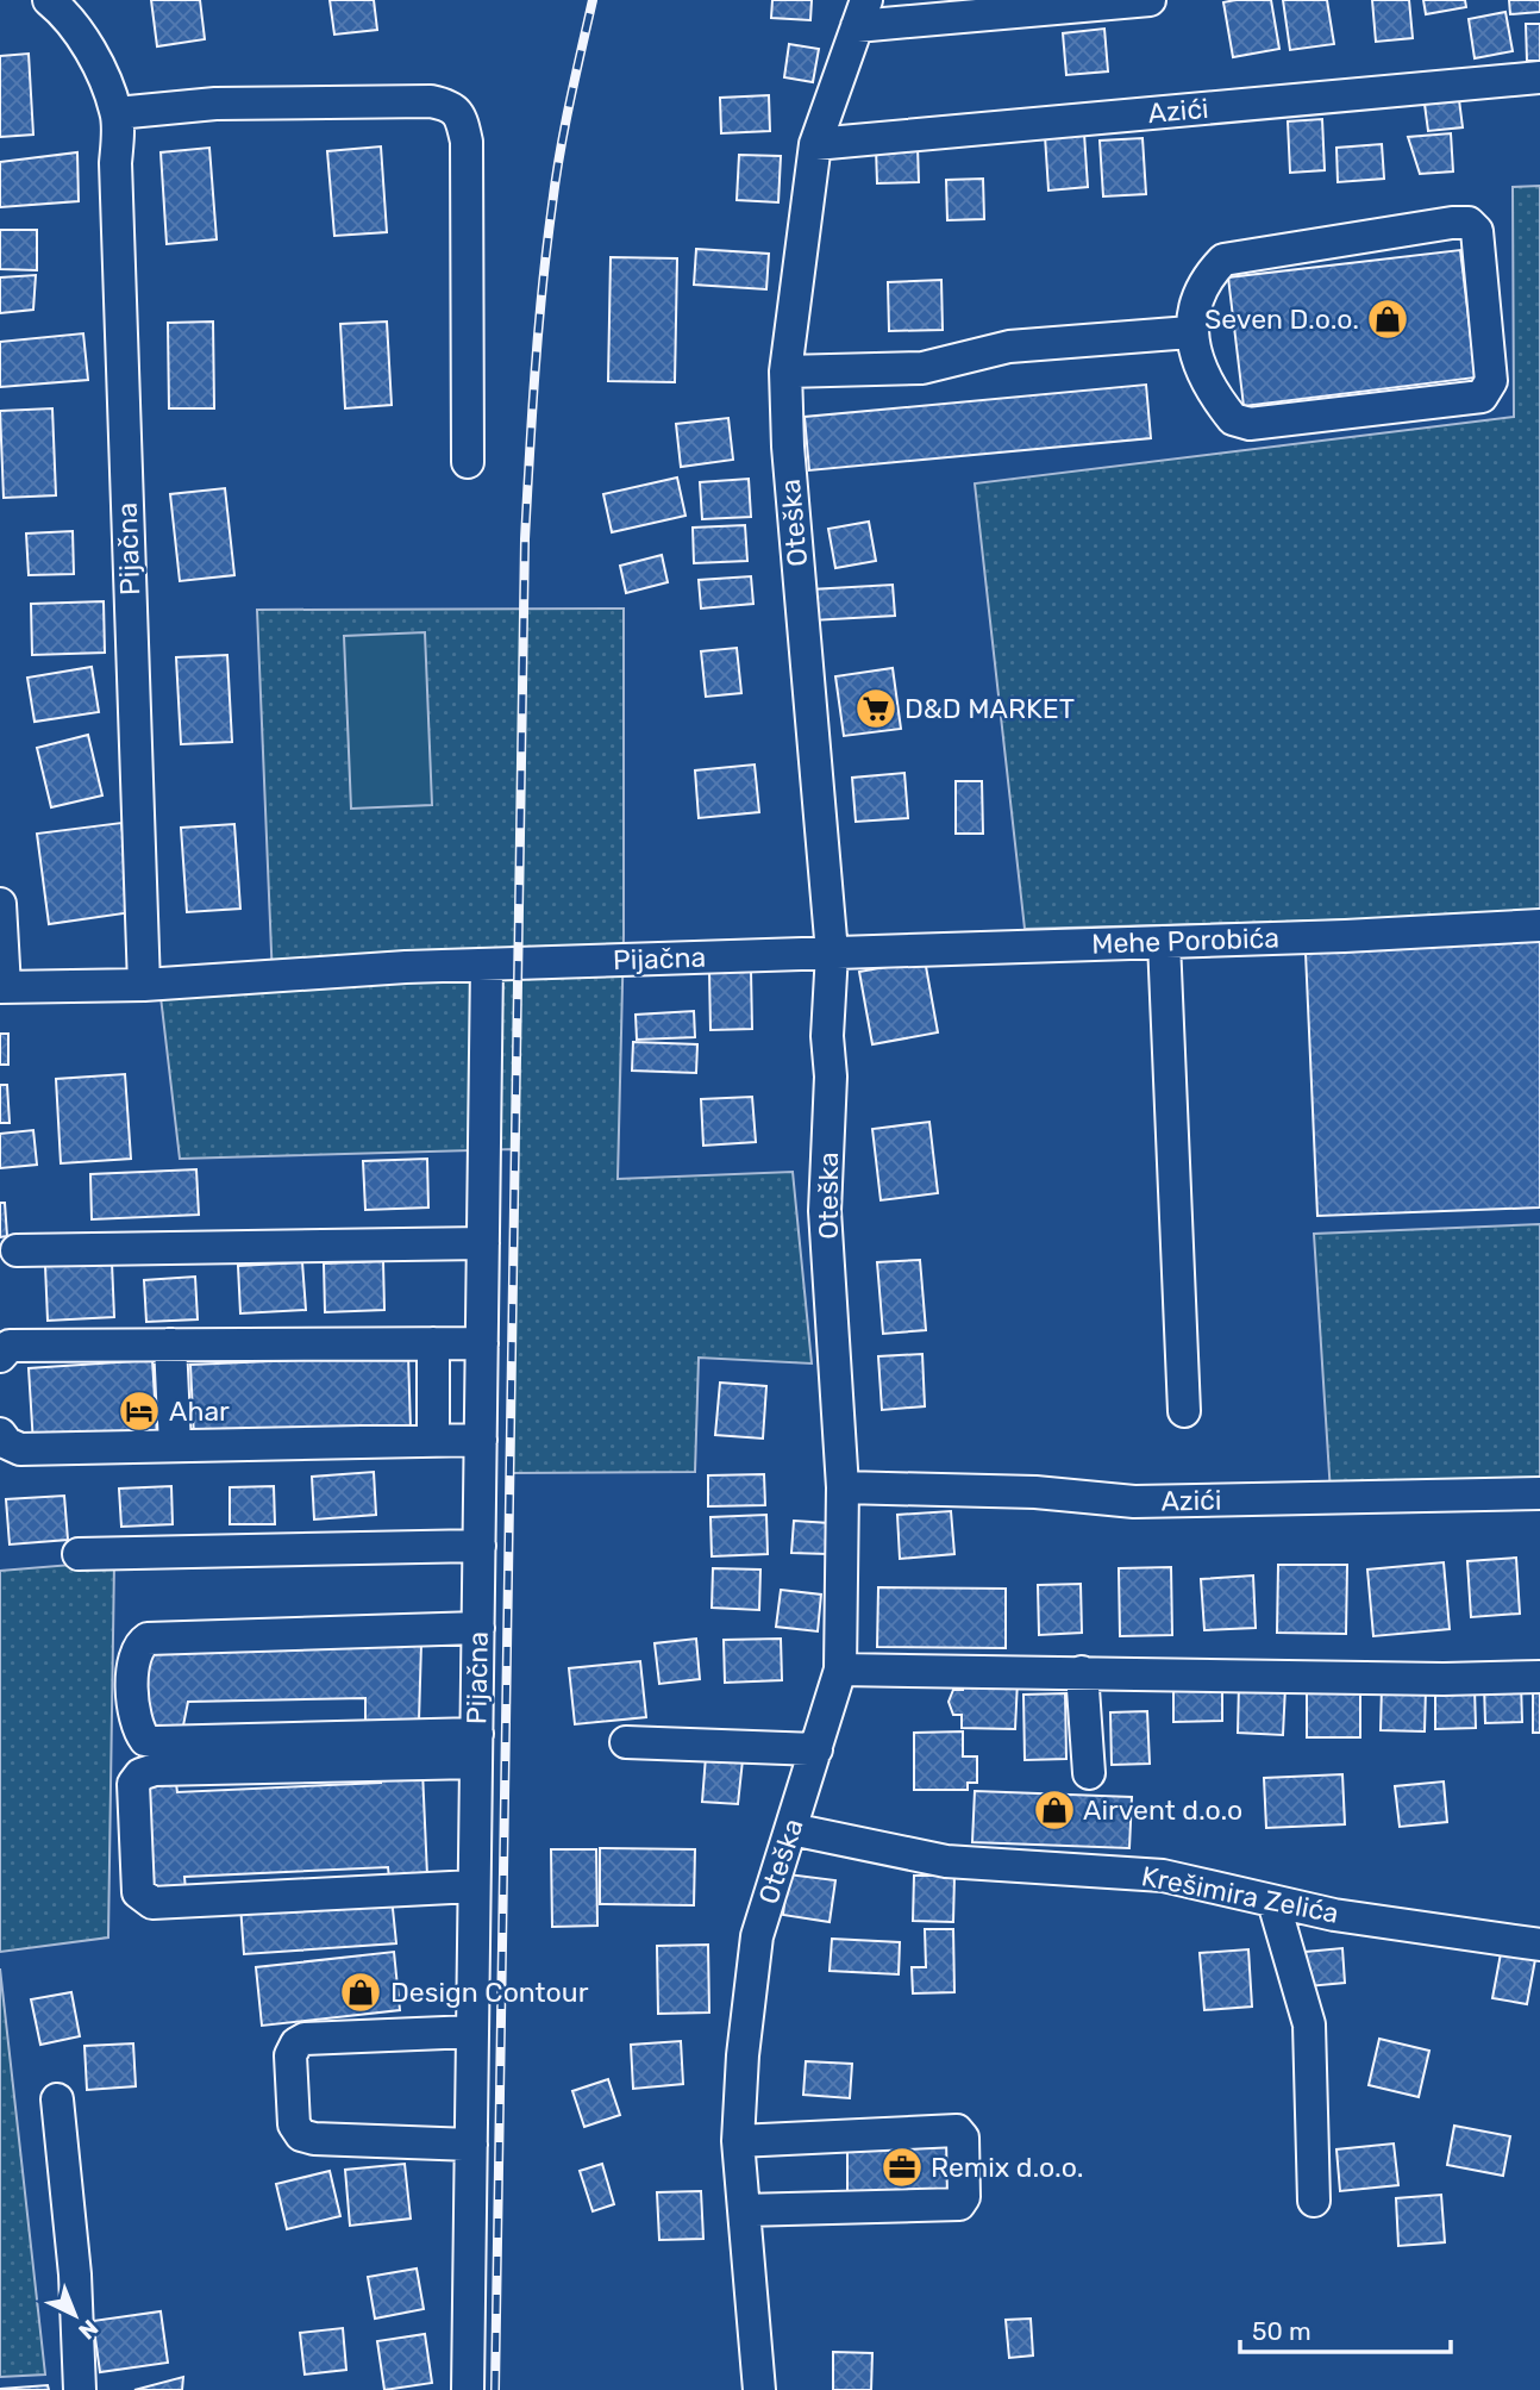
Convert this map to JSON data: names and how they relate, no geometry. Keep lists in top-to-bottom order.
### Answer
{
  "streets": {
    "street": [
      "Azići",
      "Oteška",
      "Pijačna",
      "Mehe Porobića",
      "Krešimira Zelića"
    ]
  },
  "crossings": [
    ["Azići", "Oteška"],
    ["Oteška", "Pijačna"],
    ["Oteška", "Mehe Porobića"],
    ["Oteška", "Krešimira Zelića"],
    ["Pijačna", "Mehe Porobića"]
  ],
  "places": {
    "shop": ["Seven D.o.o.", "Airvent d.o.o", "Design Contour"],
    "supermarket": ["D&D MARKET"],
    "hotel": ["Ahar"],
    "office": ["Remix d.o.o."]
  },
  "scale_bar": "50 m",
  "north": "bottom right"
}
